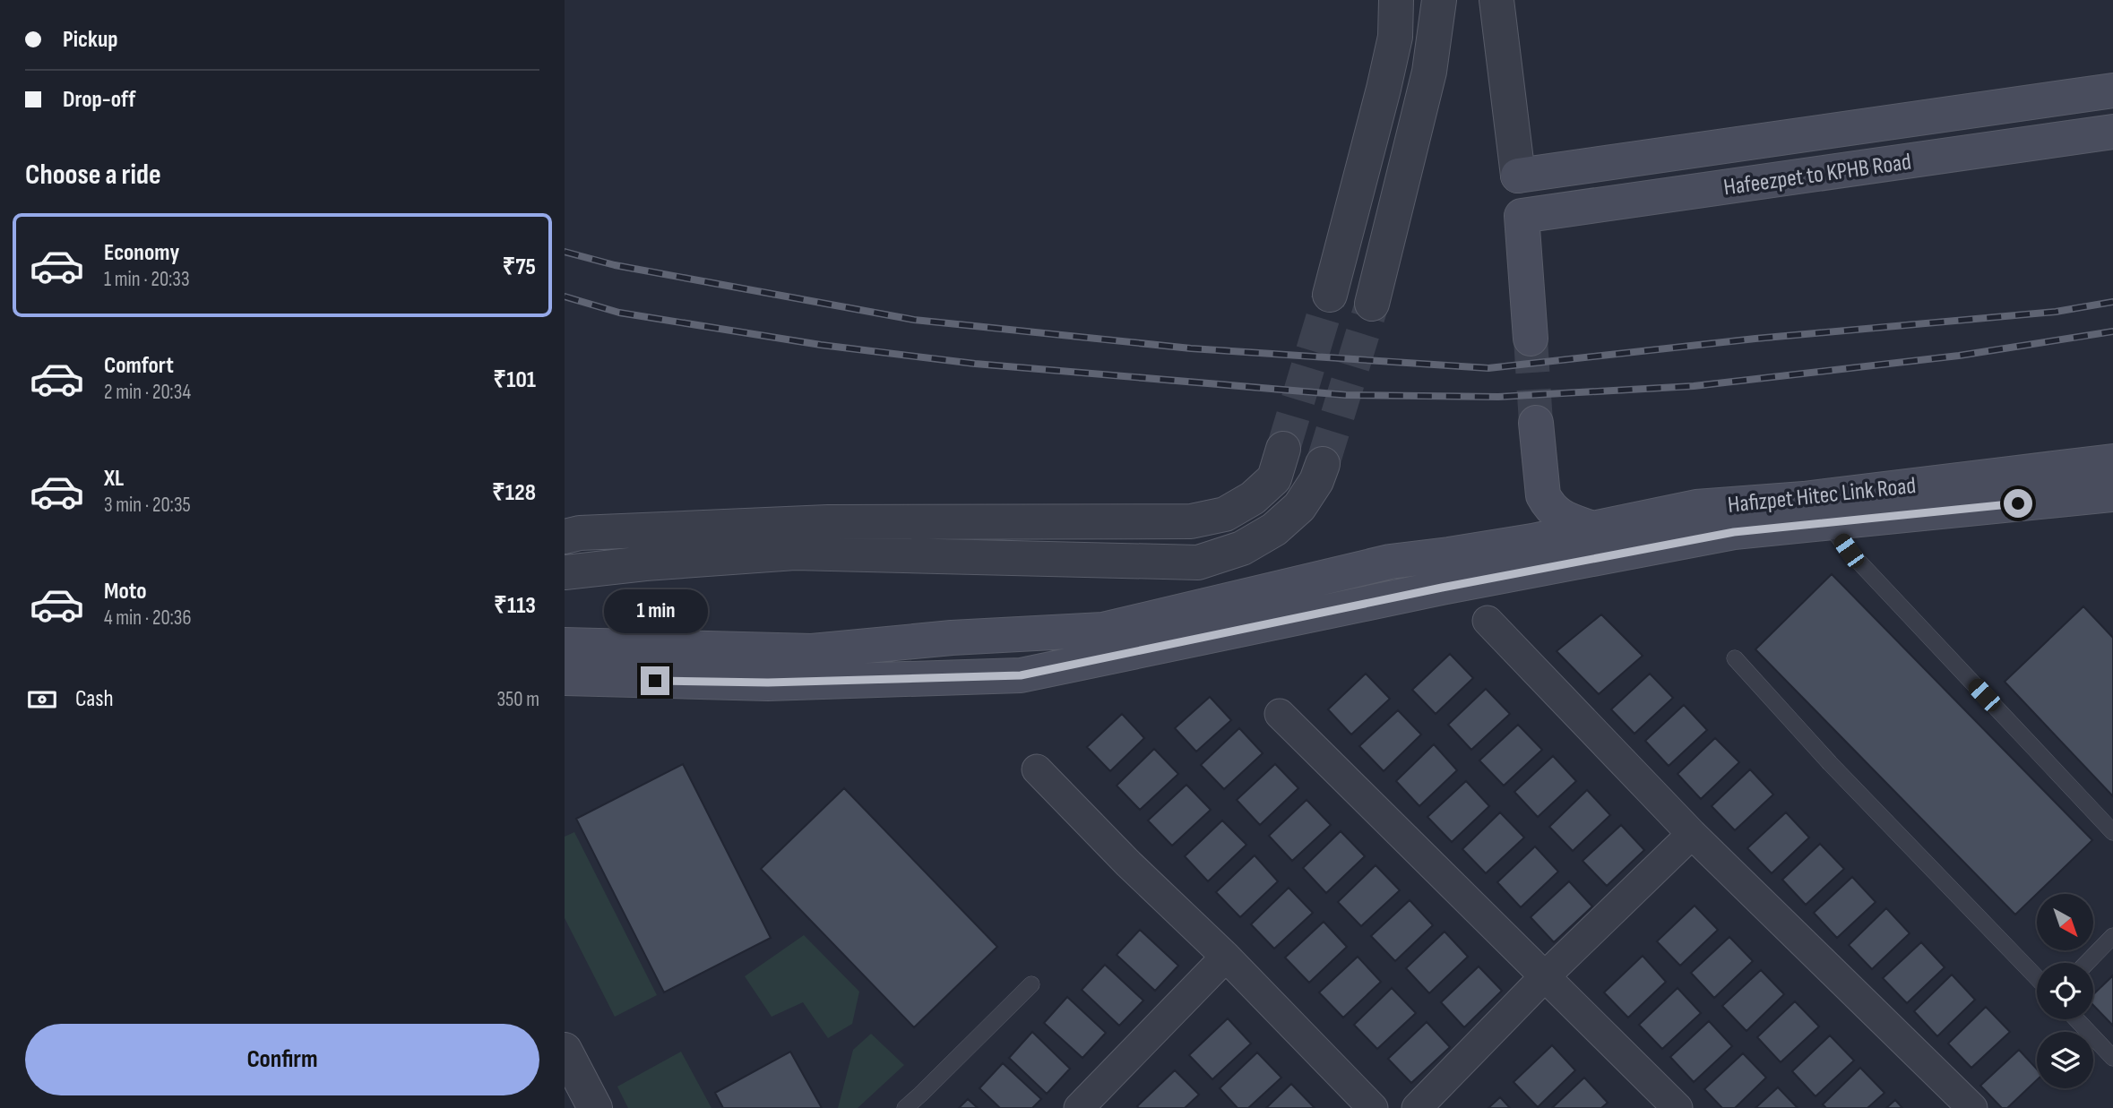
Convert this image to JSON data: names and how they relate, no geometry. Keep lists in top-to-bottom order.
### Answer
{
  "streets": {
    "main road": ["Hafeezpet to KPHB Road", "Hafizpet Hitec Link Road"]
  },
  "north": "bottom right",
  "page": {
    "banner": ["Pickup", "Drop-off"],
    "heading": "Choose a ride",
    "list": [
      {
        "name": "Economy",
        "note": "1 min · 20:33",
        "value": "₹75"
      },
      {
        "name": "Comfort",
        "note": "2 min · 20:34",
        "value": "₹101"
      },
      {
        "name": "XL",
        "note": "3 min · 20:35",
        "value": "₹128"
      },
      {
        "name": "Moto",
        "note": "4 min · 20:36",
        "value": "₹113"
      }
    ],
    "bubble": "1 min",
    "pay": ["Cash", "350 m"],
    "buttons": "Confirm"
  }
}
